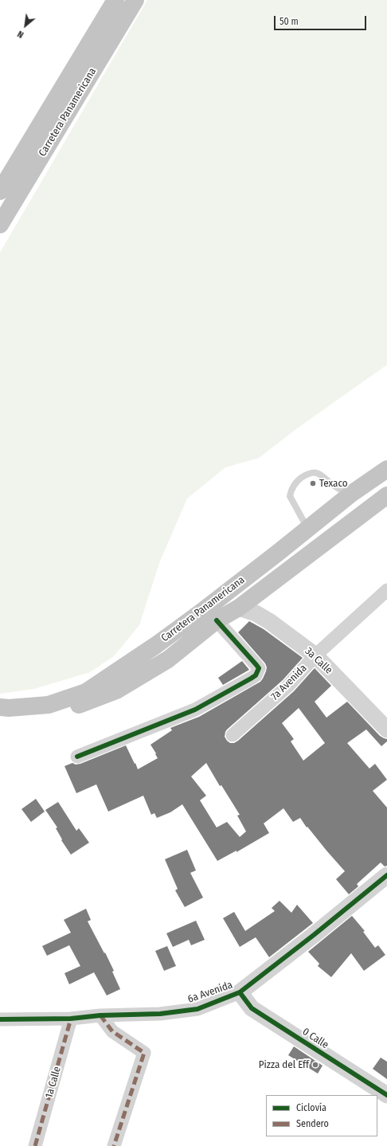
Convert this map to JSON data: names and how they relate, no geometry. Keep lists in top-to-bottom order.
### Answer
{
  "streets": {
    "highway": ["Carretera Panamericana"],
    "street": [
      "3a Calle",
      "7a Avenida",
      "6a Avenida",
      "0 Calle",
      "1a Calle"
    ]
  },
  "crossings": [
    ["Carretera Panamericana", "3a Calle"],
    ["3a Calle", "7a Avenida"],
    ["6a Avenida", "0 Calle"],
    ["6a Avenida", "1a Calle"]
  ],
  "places": ["Texaco", "Pizza del Eff"],
  "legend": ["Ciclovía", "Sendero"],
  "scale_bar": "50 m",
  "north": "bottom left"
}
